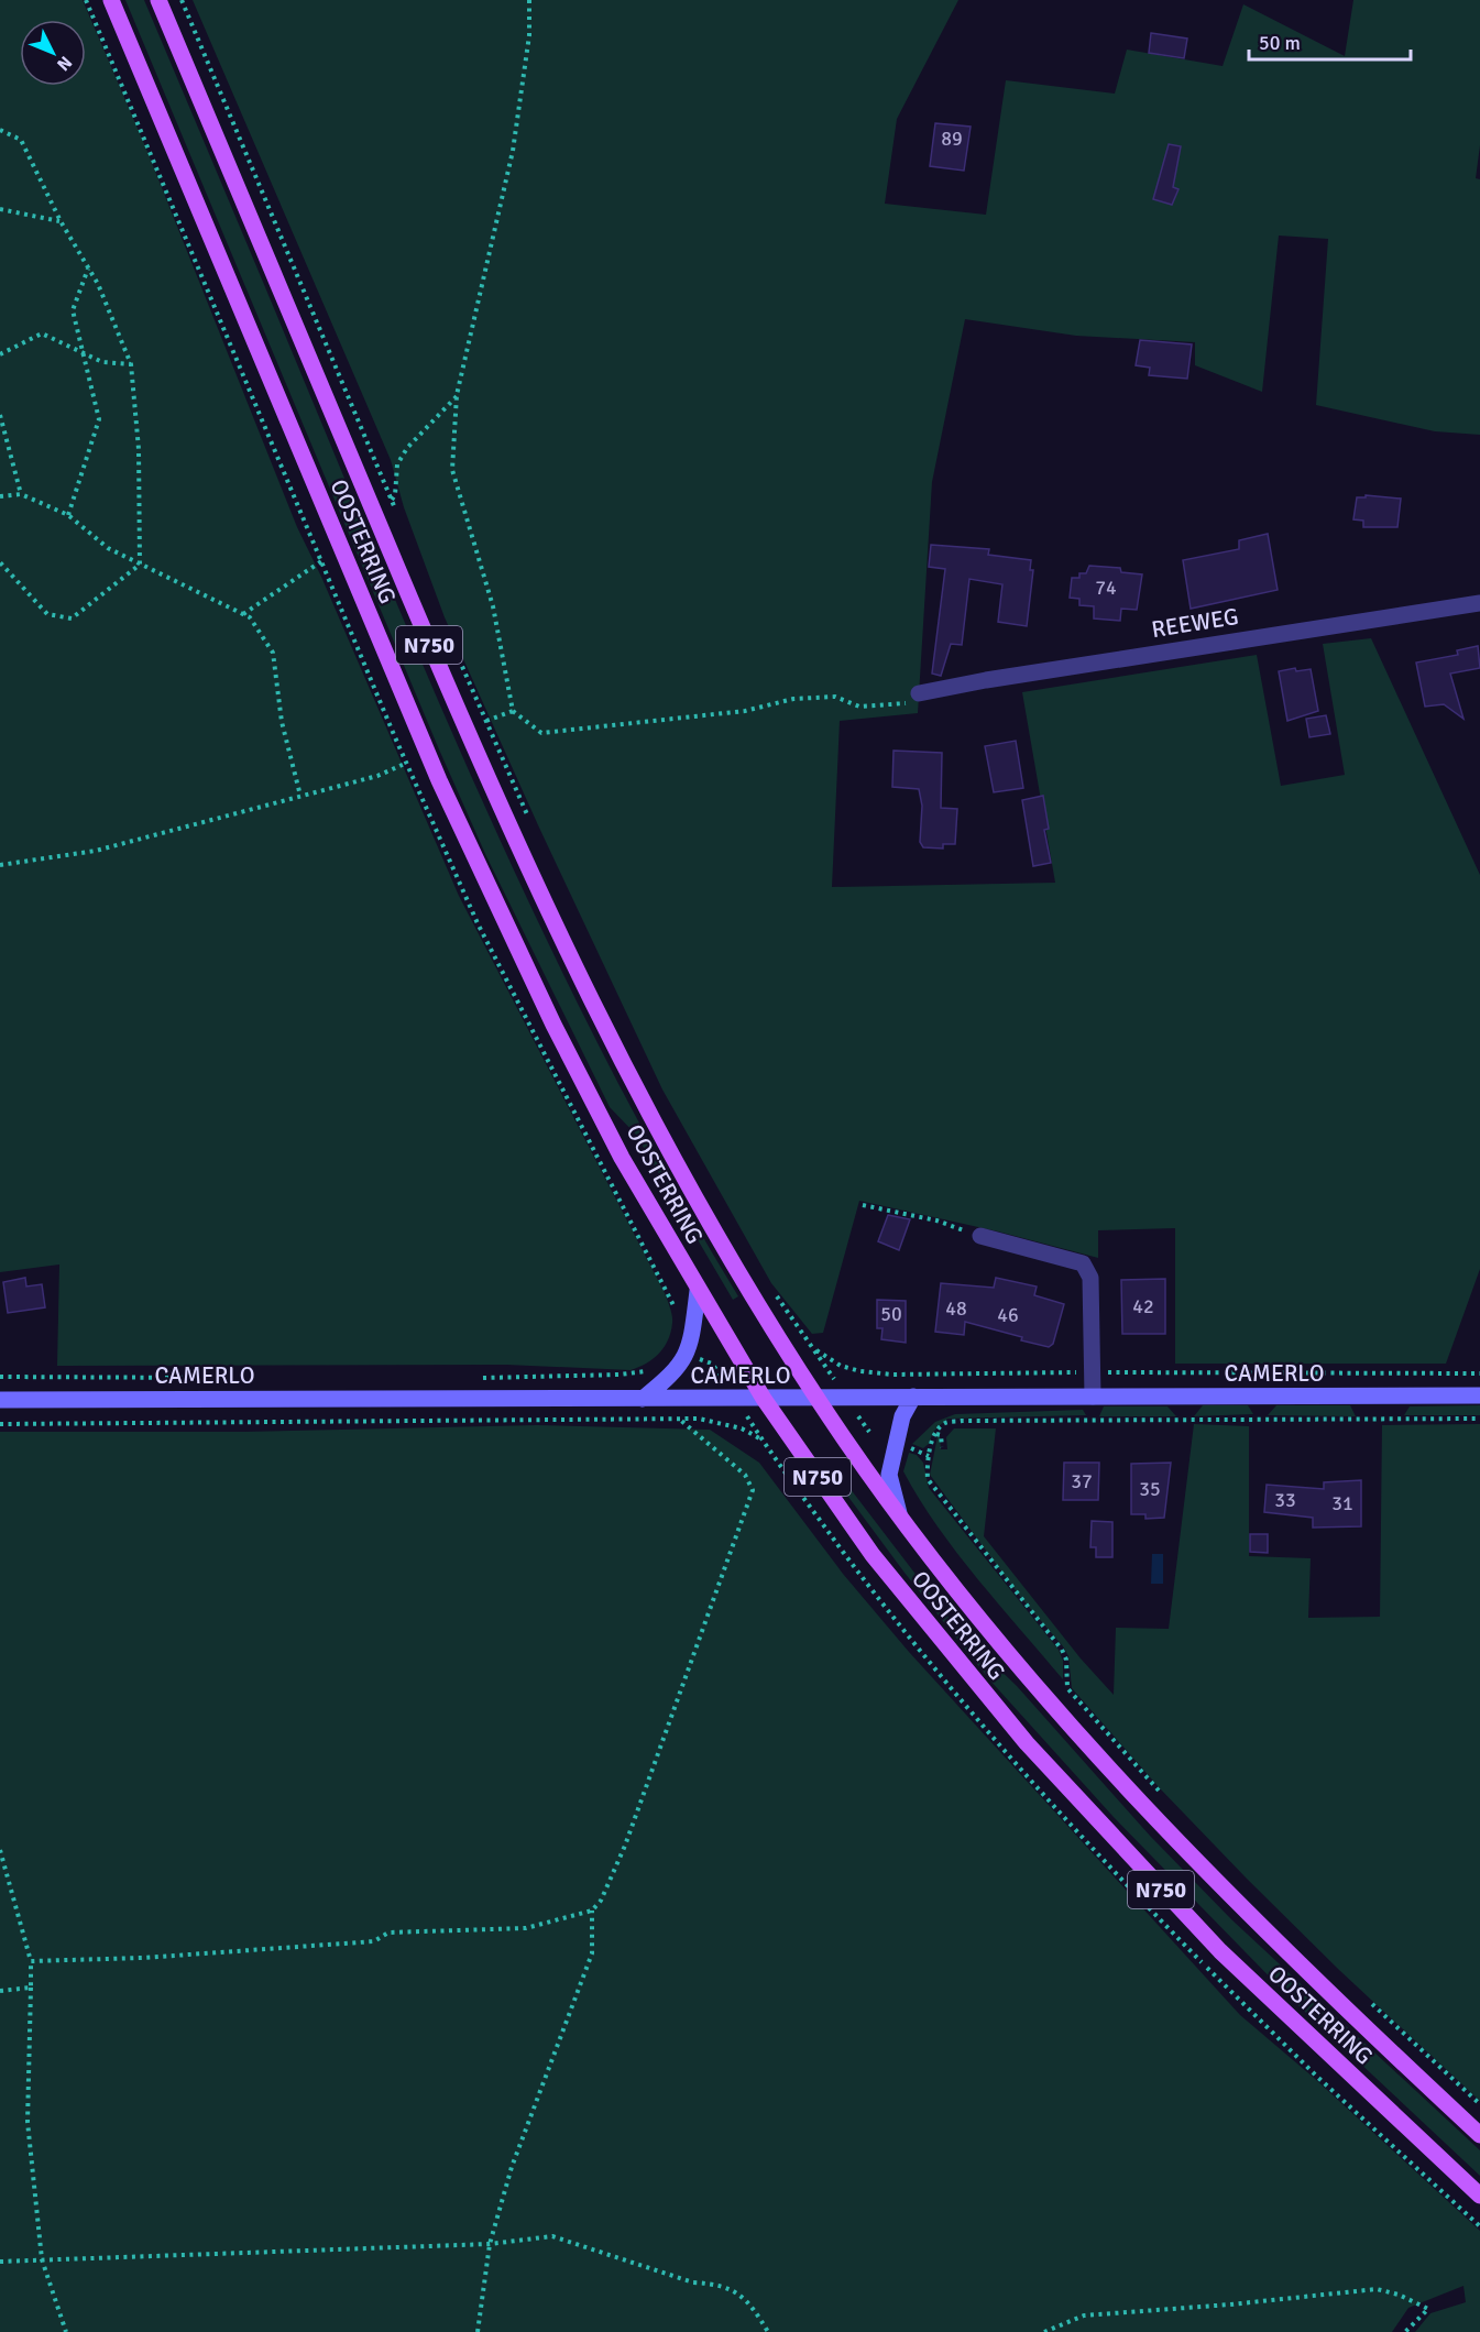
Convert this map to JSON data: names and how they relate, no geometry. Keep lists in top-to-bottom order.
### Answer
{
  "streets": {
    "main road": ["OOSTERRING", "N750", "CAMERLO"],
    "street": ["REEWEG"]
  },
  "crossings": [
    ["OOSTERRING", "CAMERLO"]
  ],
  "house_numbers": [
    "89",
    "74",
    "42",
    "48",
    "50",
    "46",
    "37",
    "35",
    "33",
    "31"
  ],
  "scale_bar": "50 m",
  "north": "bottom right"
}
